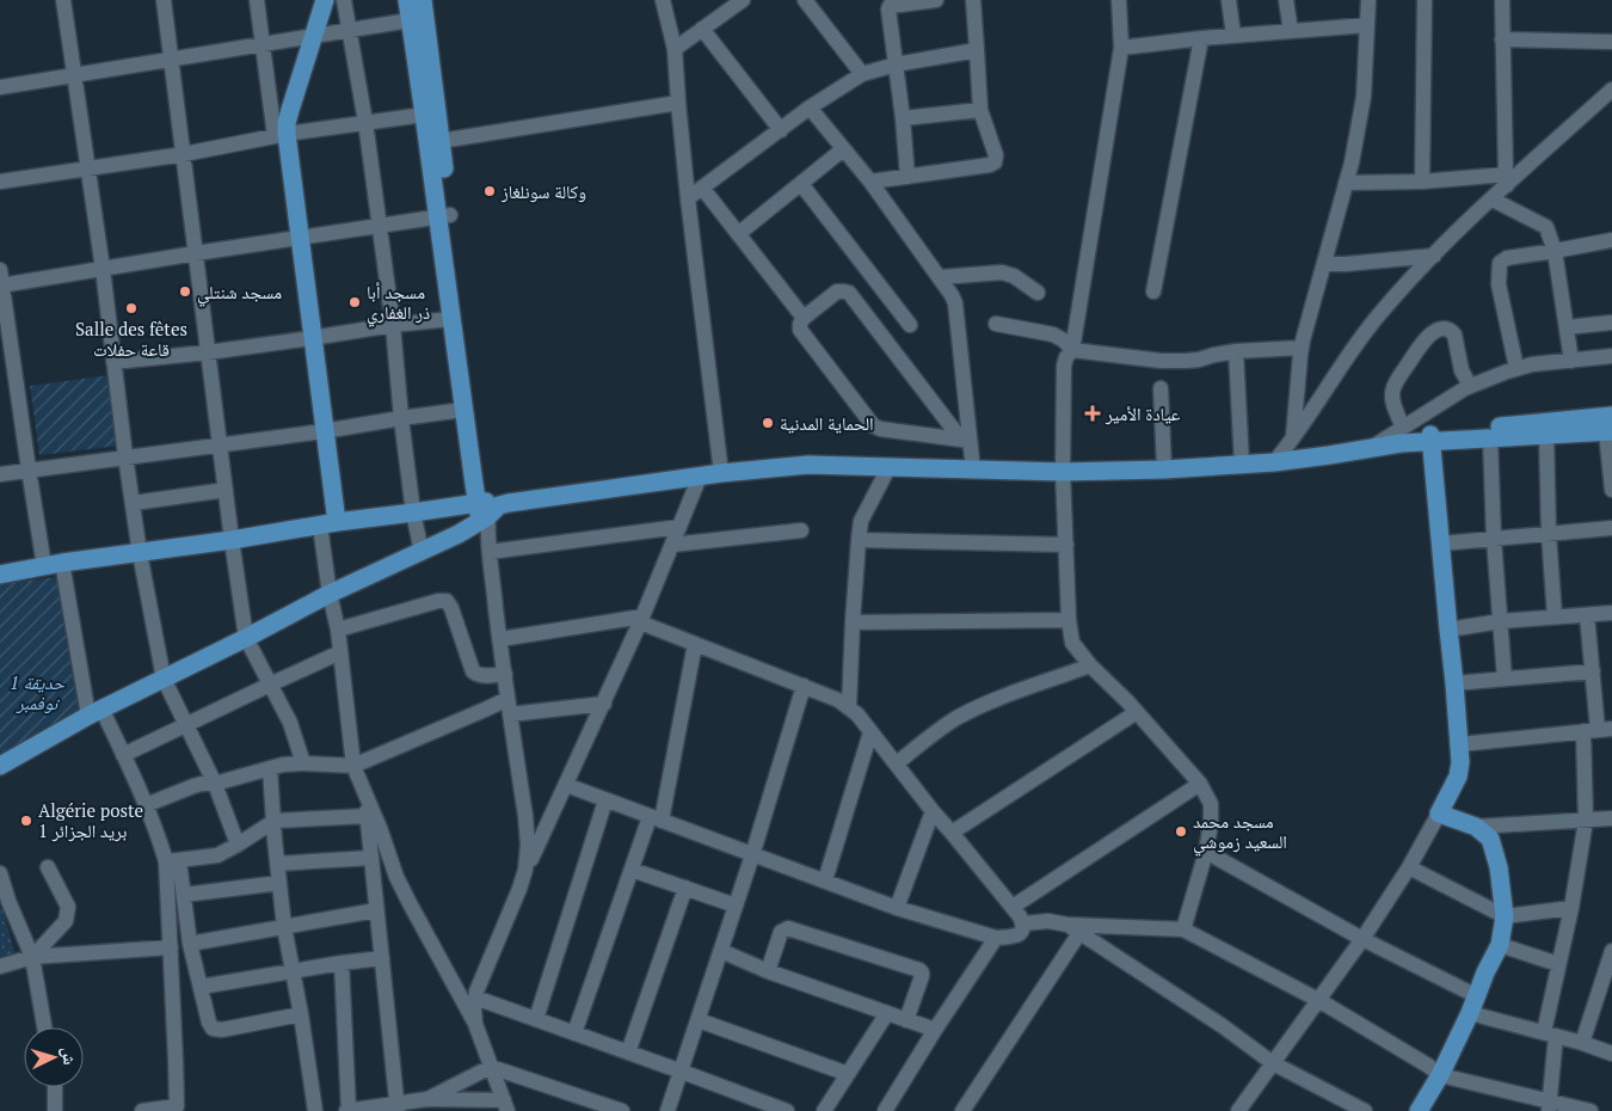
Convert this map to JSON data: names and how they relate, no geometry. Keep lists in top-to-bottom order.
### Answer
{
  "parks": ["حديقة 1 نوفمبر"],
  "places": {
    "other": [
      "وكالة سونلغاز",
      "مسجد شنتلي",
      "مسجد أبا ذر الغفاري",
      "Salle des fêtes قاعة حفلات",
      "الحماية المدنية",
      "Algérie poste 1 بريد الجزائر",
      "مسجد محمد السعيد زموشي"
    ],
    "health": ["عيادة الأمير"]
  },
  "north": "right"
}
